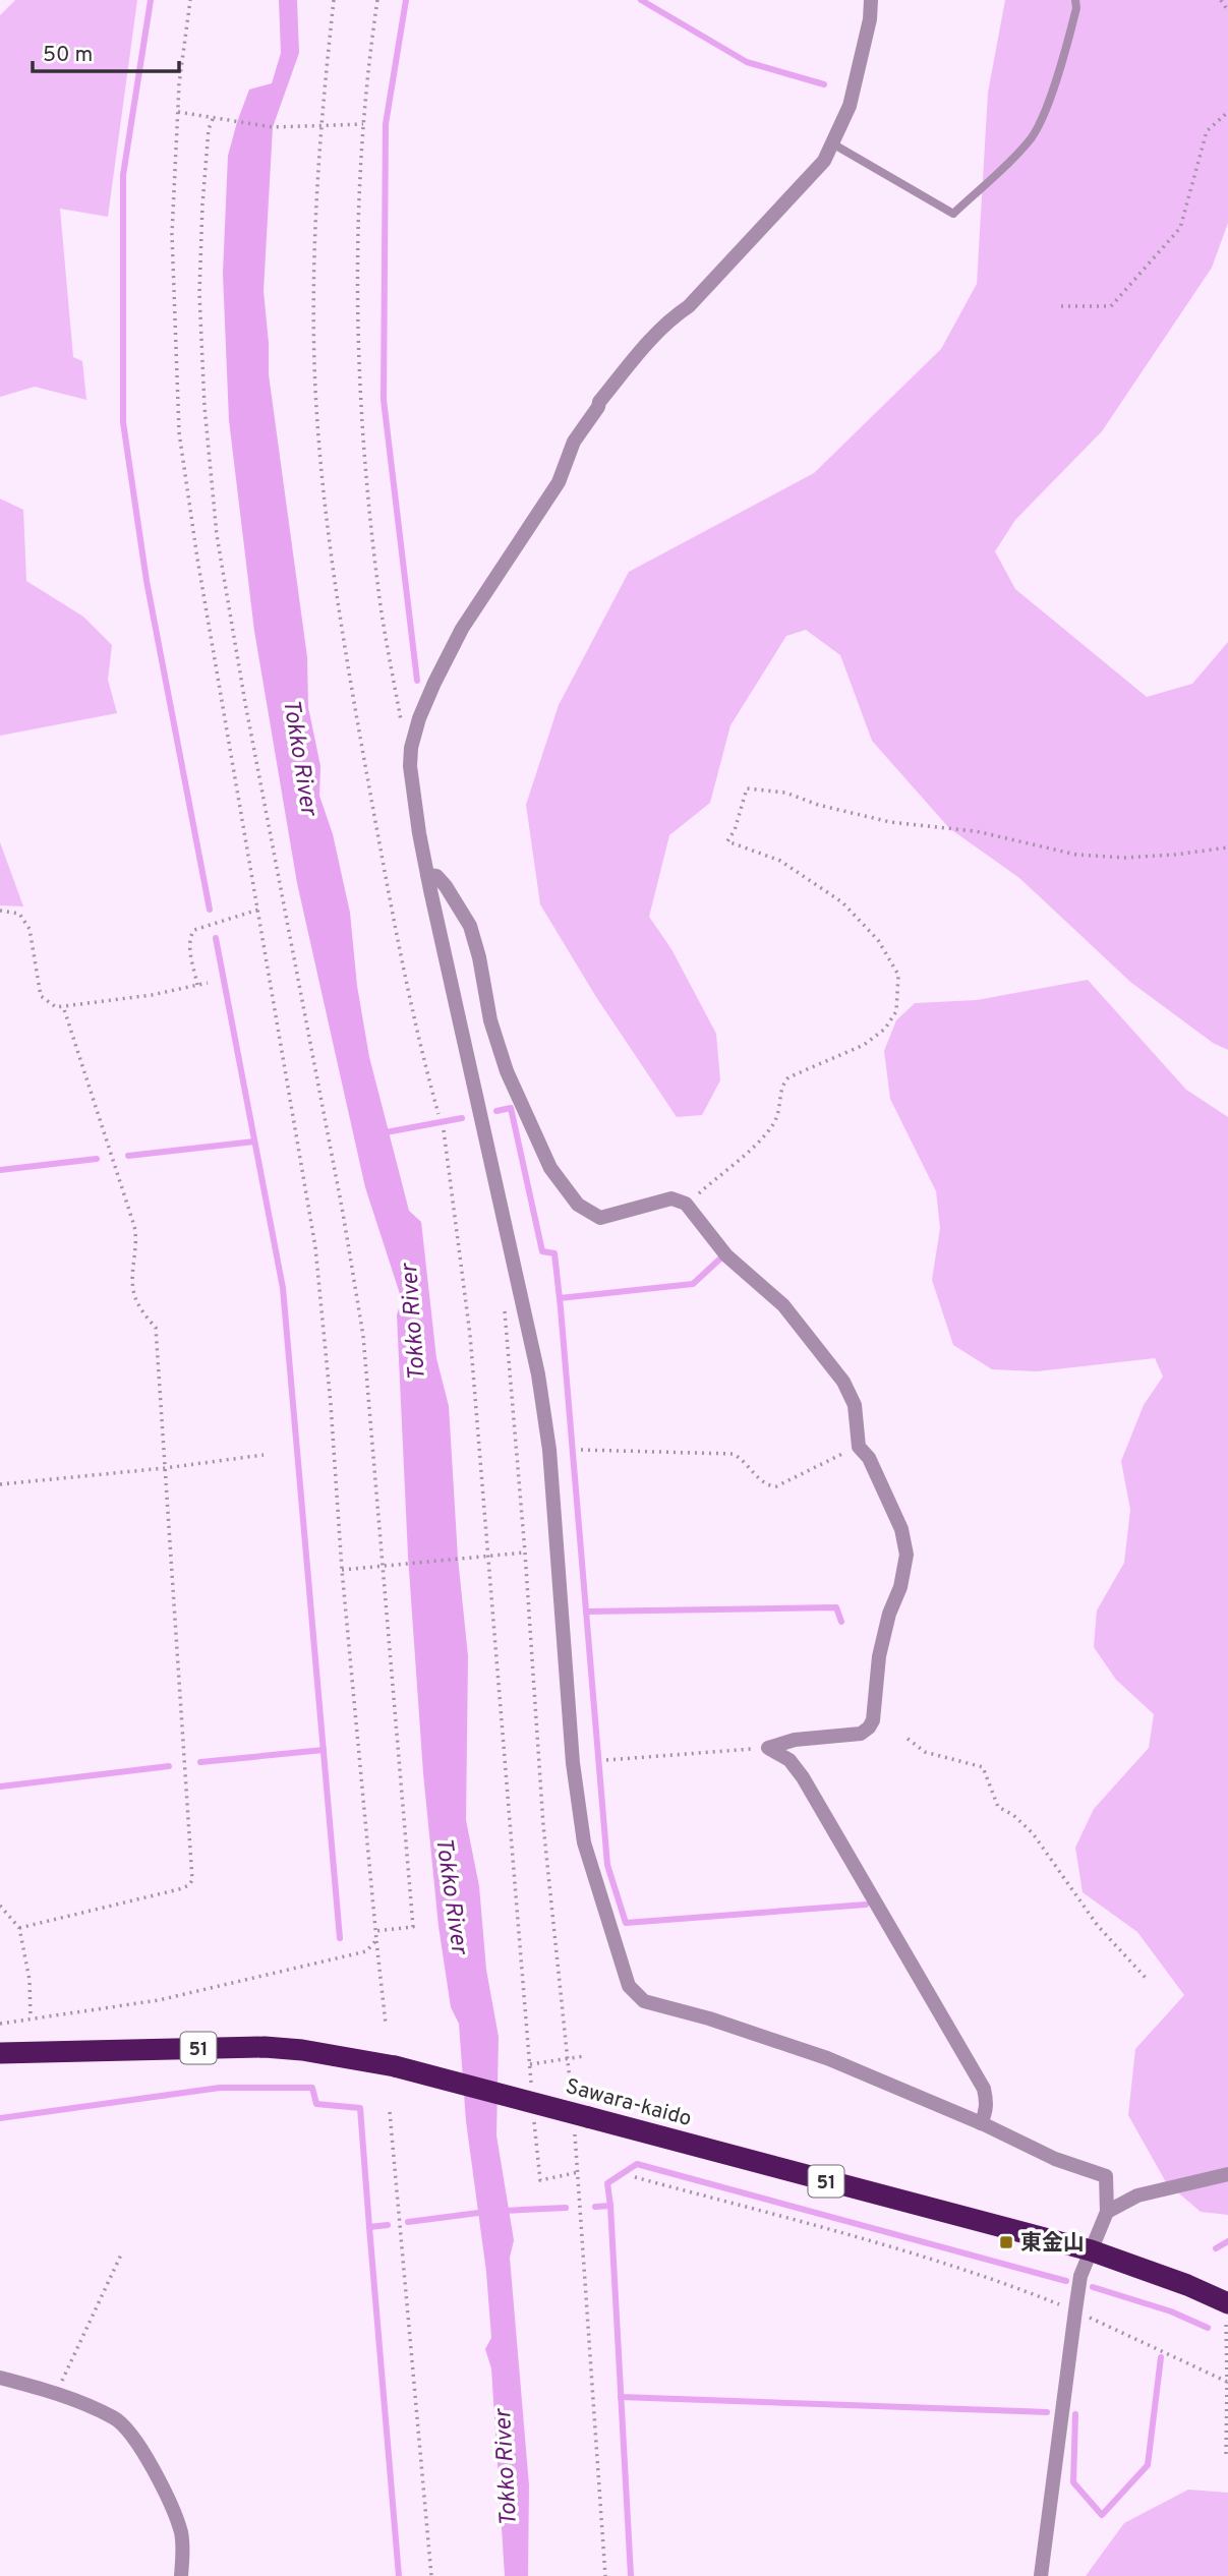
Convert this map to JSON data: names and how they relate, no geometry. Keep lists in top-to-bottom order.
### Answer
{
  "streets": {
    "highway": ["51", "Sawara-kaido"]
  },
  "water": ["Tokko River"],
  "places": {
    "transit": ["東金山"]
  },
  "scale_bar": "50 m"
}
